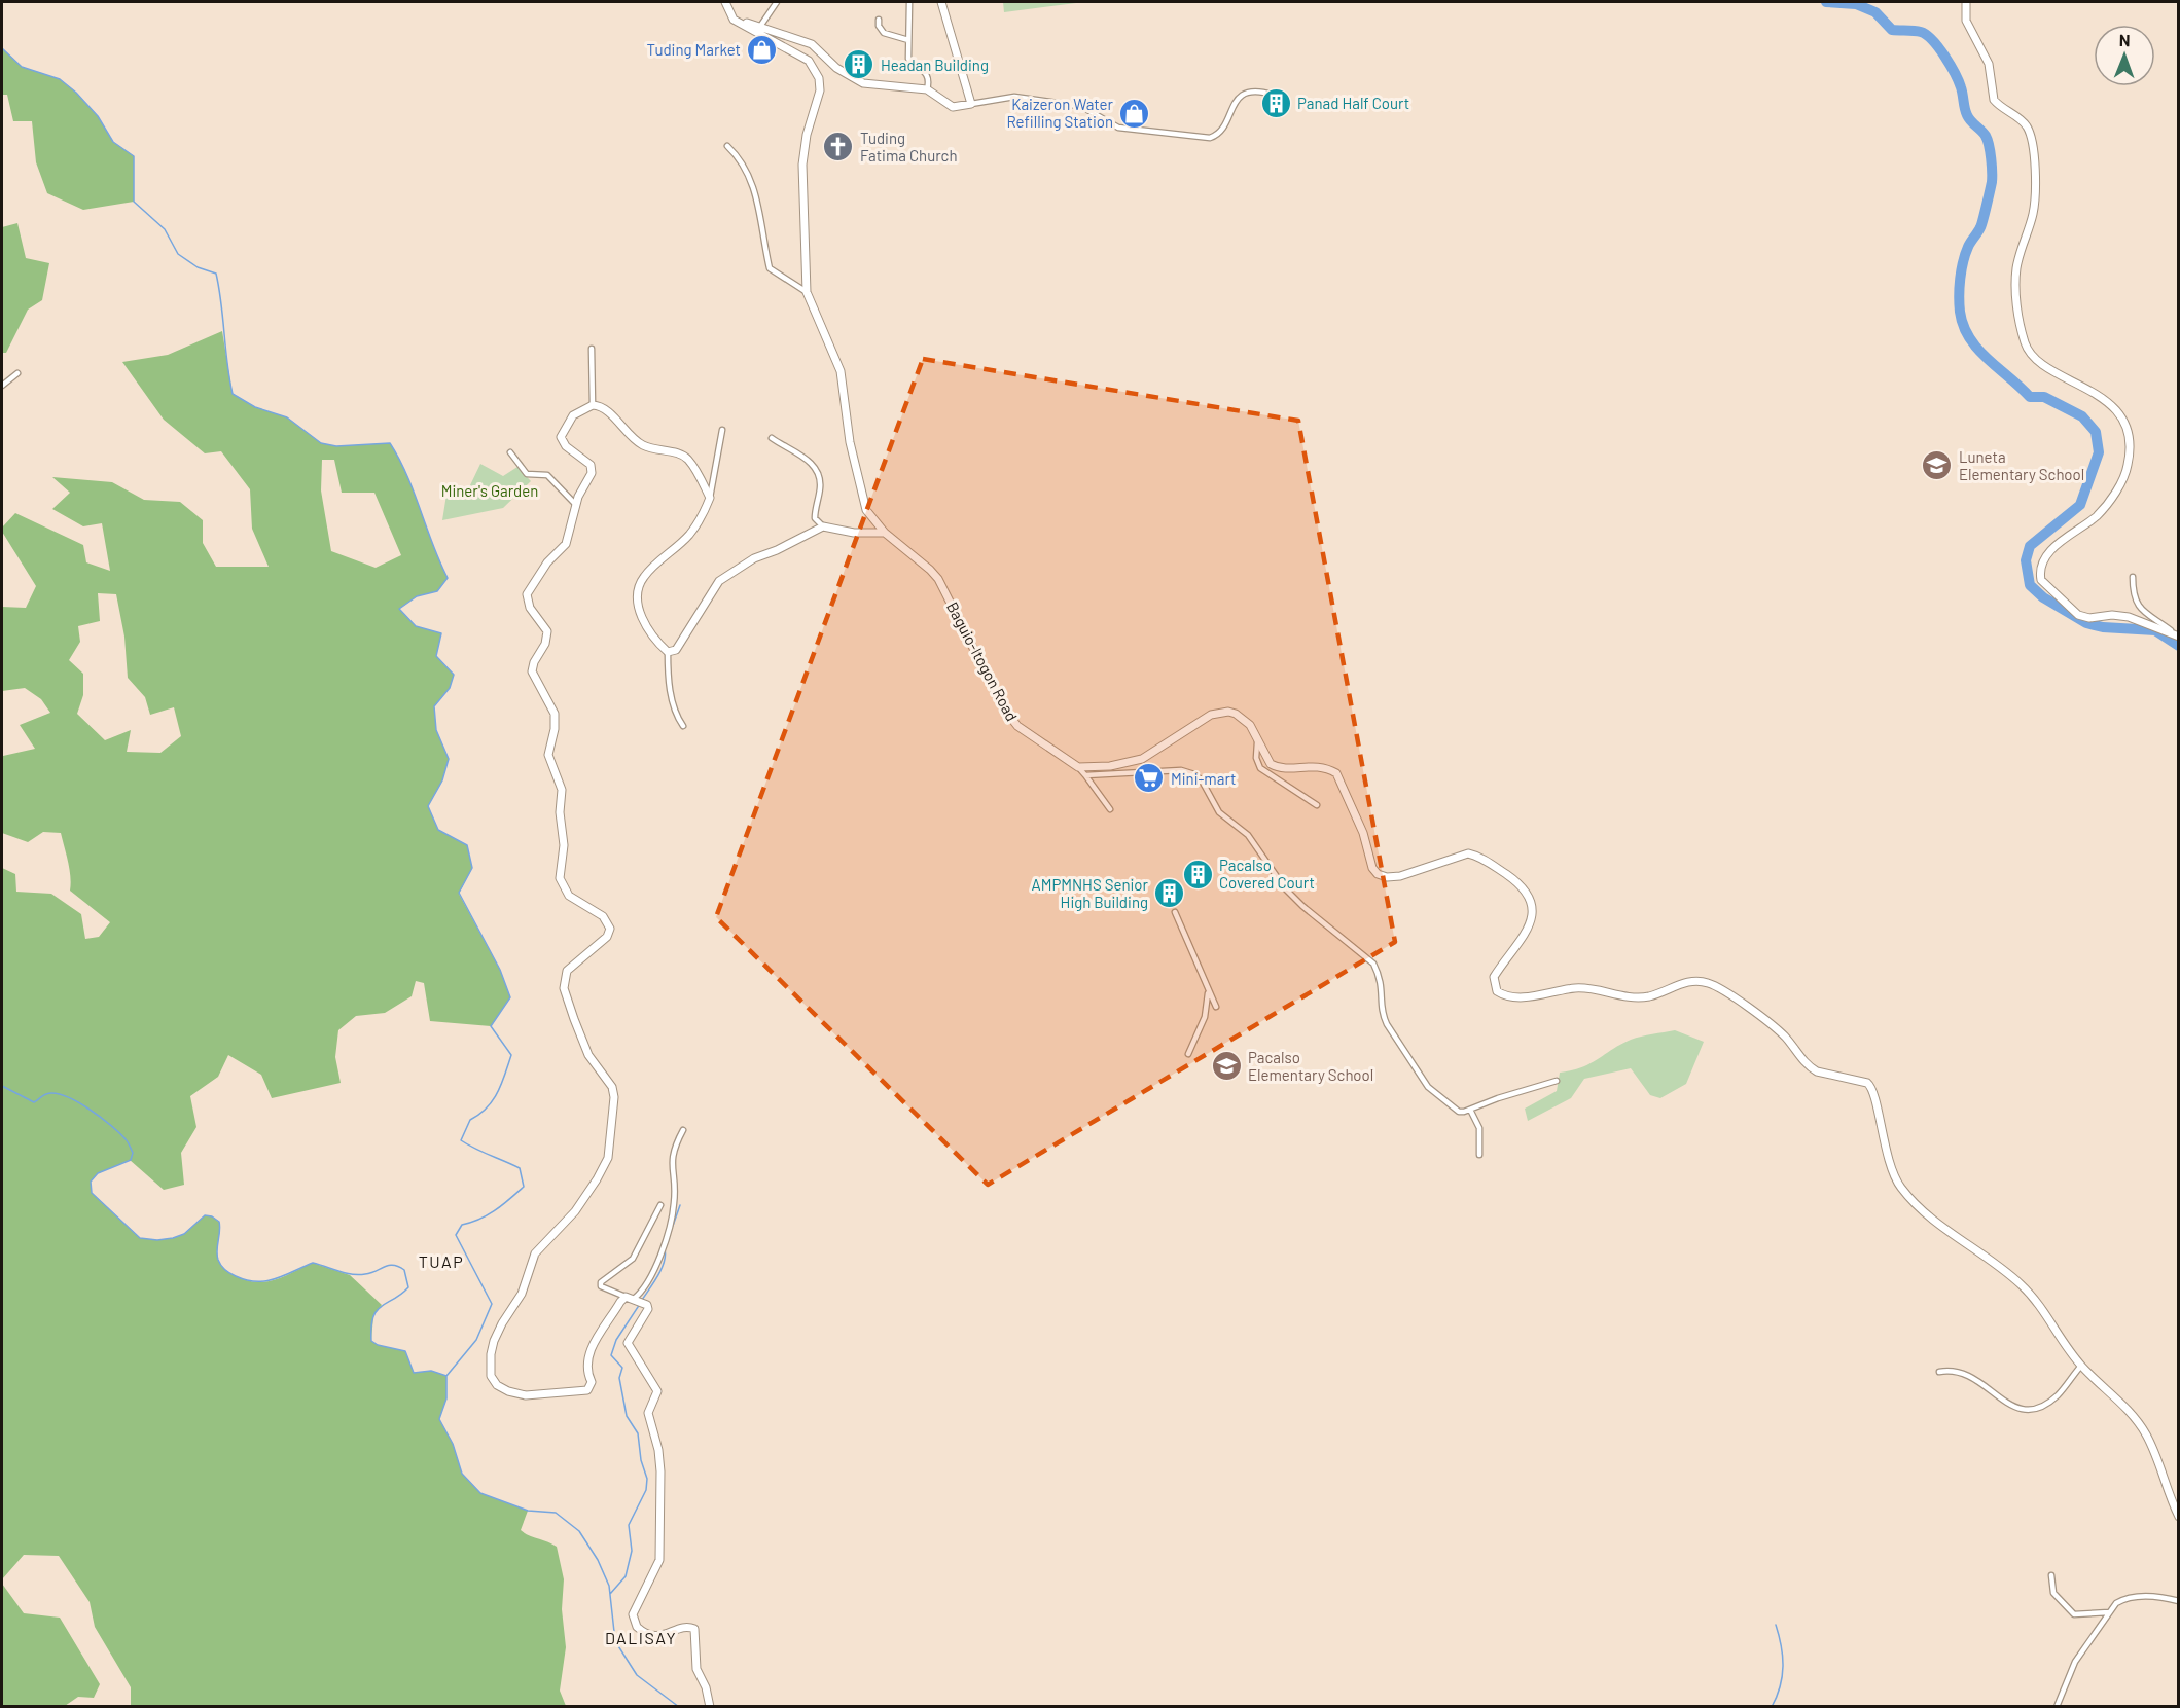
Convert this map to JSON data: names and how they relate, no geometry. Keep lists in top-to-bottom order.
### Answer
{
  "streets": {
    "street": ["Baguio-Itogon Road"]
  },
  "districts": ["TUAP", "DALISAY"],
  "parks": ["Miner's Garden"],
  "places": {
    "shop": ["Tuding Market", "Kaizeron Water Refilling Station"],
    "building": [
      "Headan Building",
      "Panad Half Court",
      "Pacalso Covered Court",
      "AMPMNHS Senior High Building"
    ],
    "church": ["Tuding Fatima Church"],
    "school or university": ["Luneta Elementary School", "Pacalso Elementary School"],
    "supermarket": ["Mini-mart"]
  },
  "north": "top"
}
